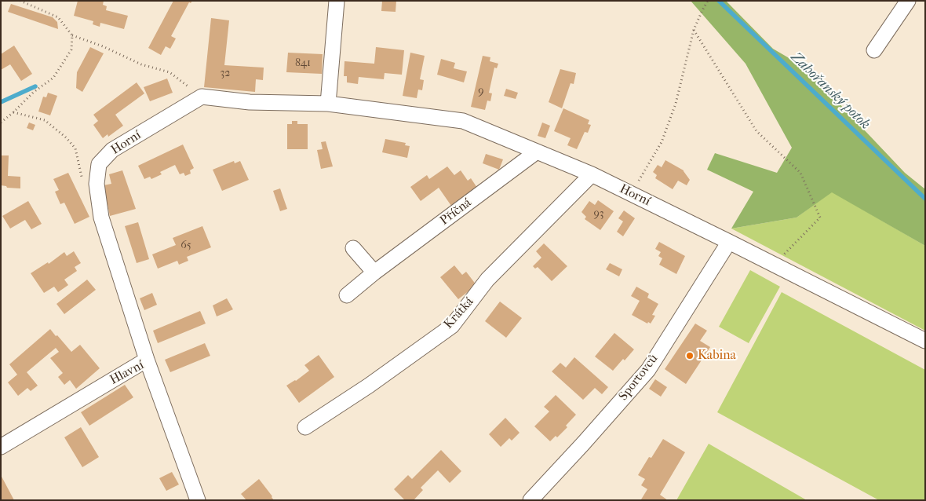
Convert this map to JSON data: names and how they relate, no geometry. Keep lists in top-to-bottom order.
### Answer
{
  "streets": {
    "street": [
      "Horní",
      "Příčná",
      "Krátká",
      "Hlavní",
      "Sportovců"
    ]
  },
  "crossings": [
    ["Horní", "Příčná"],
    ["Horní", "Krátká"],
    ["Horní", "Hlavní"],
    ["Horní", "Sportovců"]
  ],
  "water": ["Zahořanský potok"],
  "places": ["Kabina"],
  "house_numbers": [
    "841",
    "32",
    "9",
    "93",
    "65"
  ]
}
